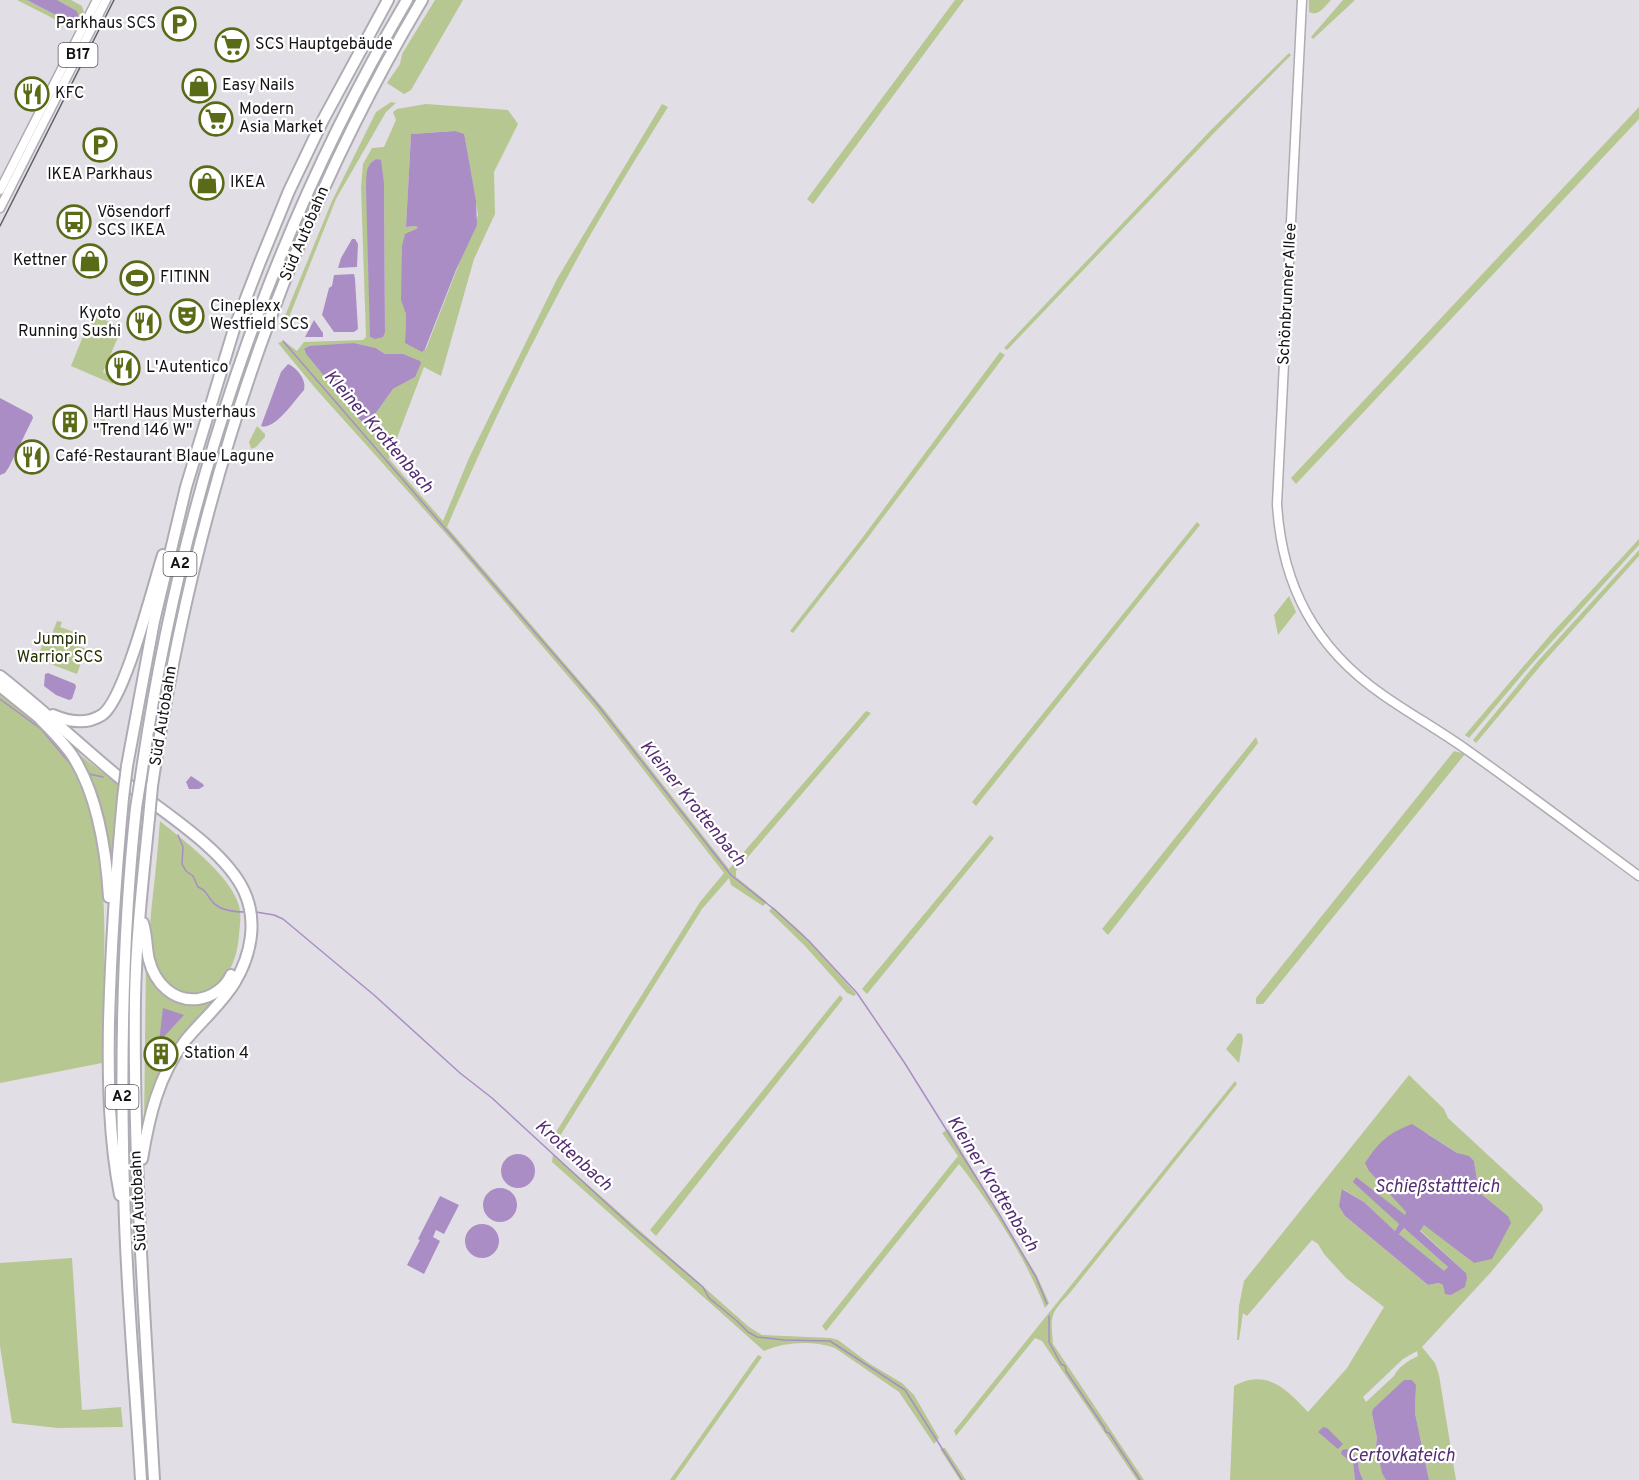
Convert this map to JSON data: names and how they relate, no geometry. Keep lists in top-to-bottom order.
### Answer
{
  "streets": {
    "highway": ["Süd Autobahn", "A2"],
    "main road": ["B17", "Schönbrunner Allee"]
  },
  "water": [
    "Kleiner Krottenbach",
    "Krottenbach",
    "Schießstattteich",
    "Certovkateich"
  ],
  "parks": ["Jumpin Warrior SCS"],
  "places": {
    "parking": ["Parkhaus SCS", "IKEA Parkhaus"],
    "supermarket": ["SCS Hauptgebäude", "Modern Asia Market"],
    "shop": ["Easy Nails", "IKEA", "Kettner"],
    "restaurant": [
      "KFC",
      "Kyoto Running Sushi",
      "L'Autentico",
      "Café-Restaurant Blaue Lagune"
    ],
    "bus stop": ["Vösendorf SCS IKEA"],
    "sports": ["FITINN"],
    "theatre": ["Cineplexx Westfield SCS"],
    "building": ["Hartl Haus Musterhaus \"Trend 146 W\"", "Station 4"]
  }
}
